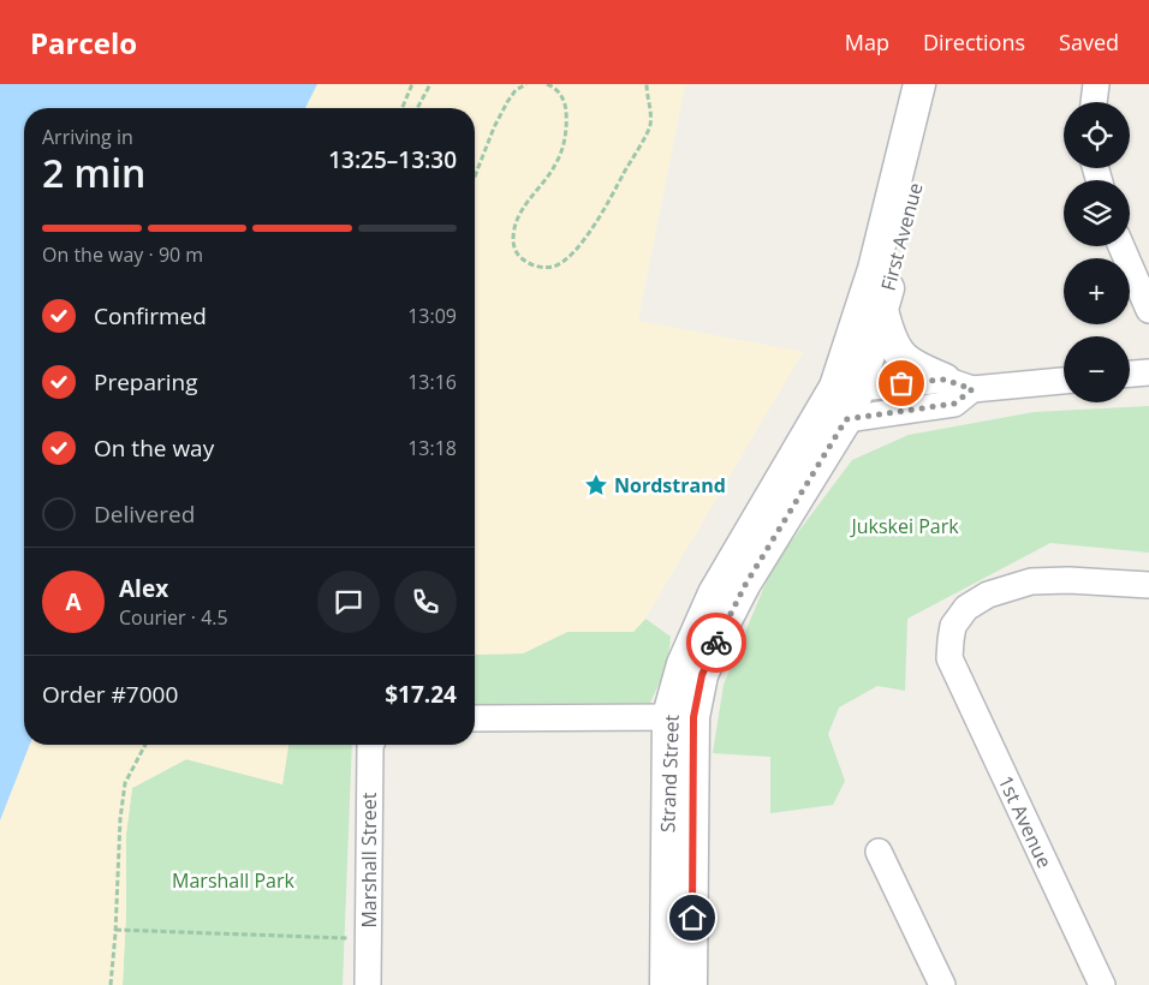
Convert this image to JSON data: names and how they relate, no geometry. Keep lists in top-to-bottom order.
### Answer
{
  "streets": {
    "street": [
      "First Avenue",
      "Strand Street",
      "1st Avenue",
      "Marshall Street"
    ]
  },
  "crossings": [
    ["First Avenue", "Strand Street"]
  ],
  "parks": ["Jukskei Park", "Marshall Park"],
  "places": {
    "place": ["Nordstrand"]
  },
  "page": {
    "header": "Parcelo",
    "nav": ["Map", "Directions", "Saved"],
    "map_buttons": ["+", "−"],
    "heading": ["2 min", "Arriving in", "13:25–13:30"],
    "panel": [
      "Alex",
      "Courier · 4.5",
      "Order #7000",
      "$17.24"
    ],
    "bar": "On the way · 90 m",
    "list": [
      ["Confirmed", "13:09"],
      ["Preparing", "13:16"],
      ["On the way", "13:18"],
      "Delivered"
    ],
    "round": "A"
  }
}
